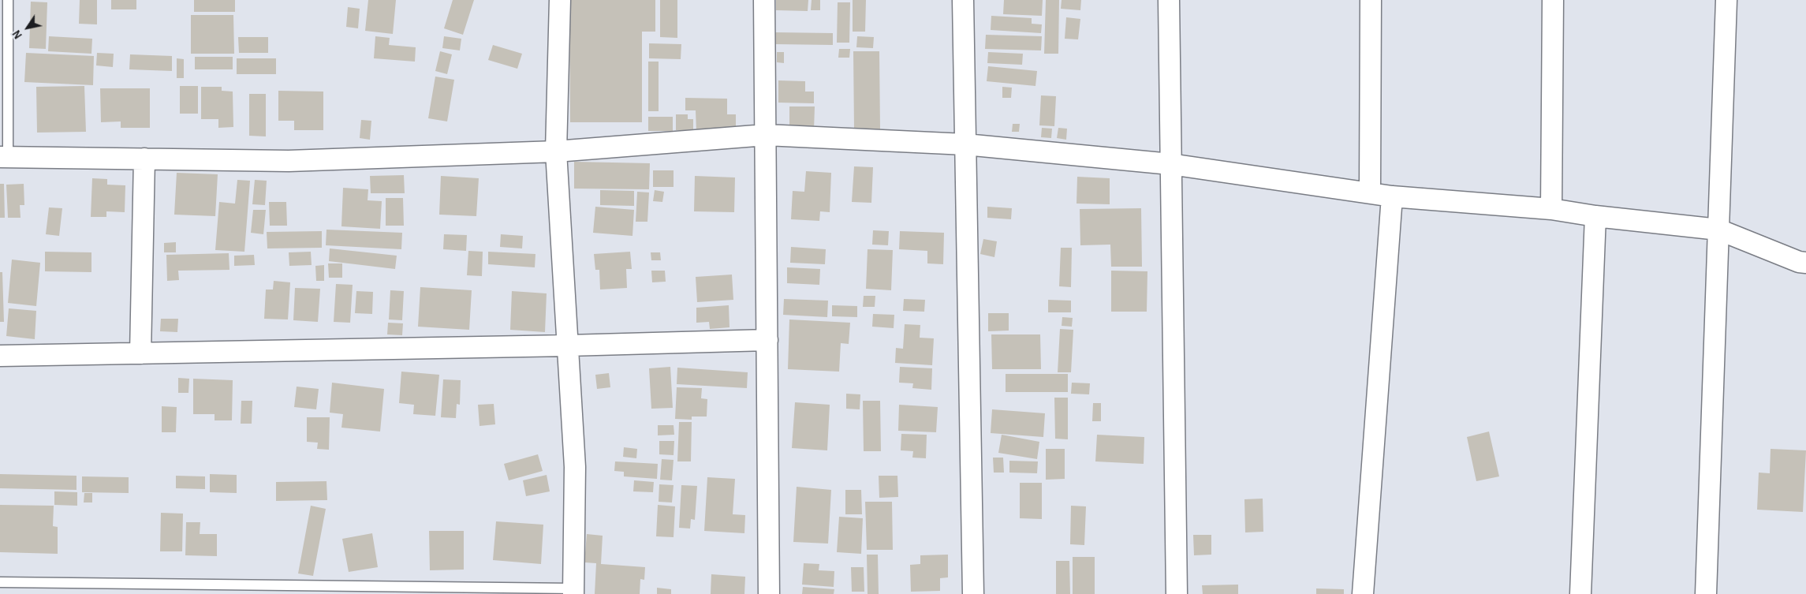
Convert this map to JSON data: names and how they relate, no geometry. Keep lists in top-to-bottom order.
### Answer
{
  "north": "bottom left"
}
